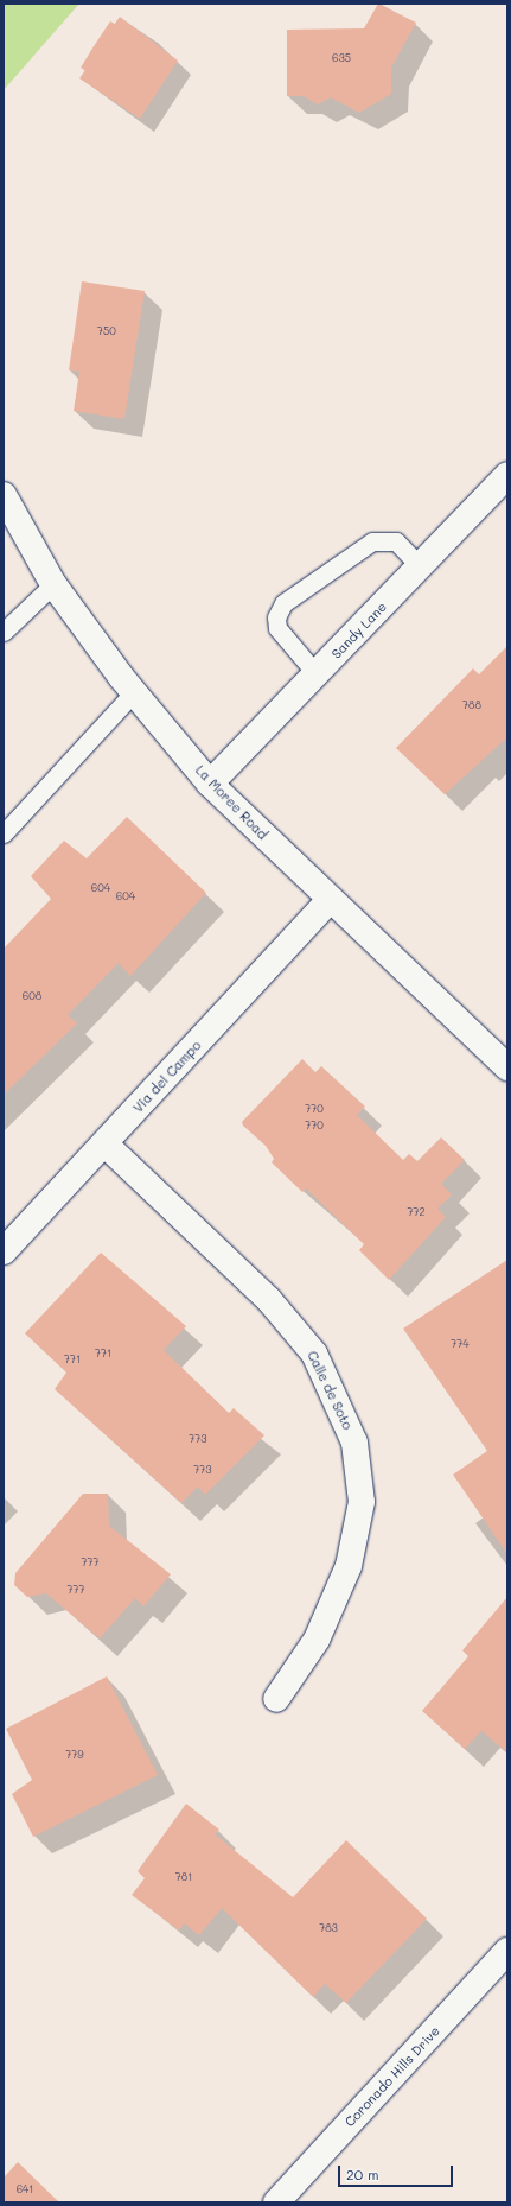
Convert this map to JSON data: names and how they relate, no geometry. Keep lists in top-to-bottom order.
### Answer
{
  "streets": {
    "street": [
      "Sandy Lane",
      "La Moree Road",
      "Via del Campo",
      "Calle de Soto",
      "Coronado Hills Drive"
    ]
  },
  "crossings": [
    ["Sandy Lane", "La Moree Road"],
    ["La Moree Road", "Via del Campo"],
    ["Via del Campo", "Calle de Soto"]
  ],
  "house_numbers": [
    "635",
    "750",
    "788",
    "604",
    "604",
    "608",
    "770",
    "770",
    "772",
    "774",
    "771",
    "771",
    "773",
    "773",
    "777",
    "777",
    "779",
    "781",
    "783",
    "641"
  ],
  "scale_bar": "20 m"
}
